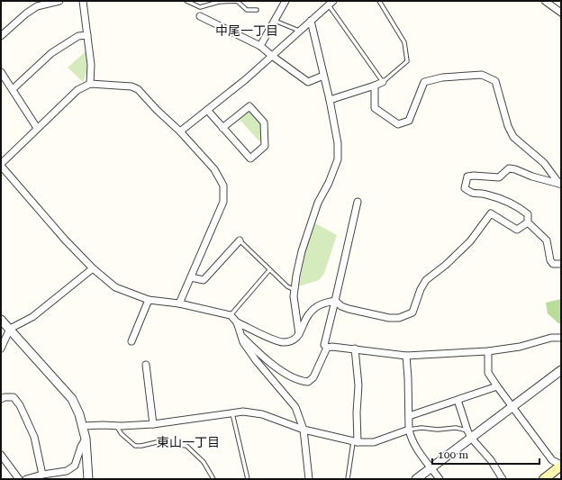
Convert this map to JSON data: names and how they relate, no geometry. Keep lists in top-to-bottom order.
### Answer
{
  "districts": ["中尾一丁目", "東山一丁目"],
  "scale_bar": "100 m"
}
